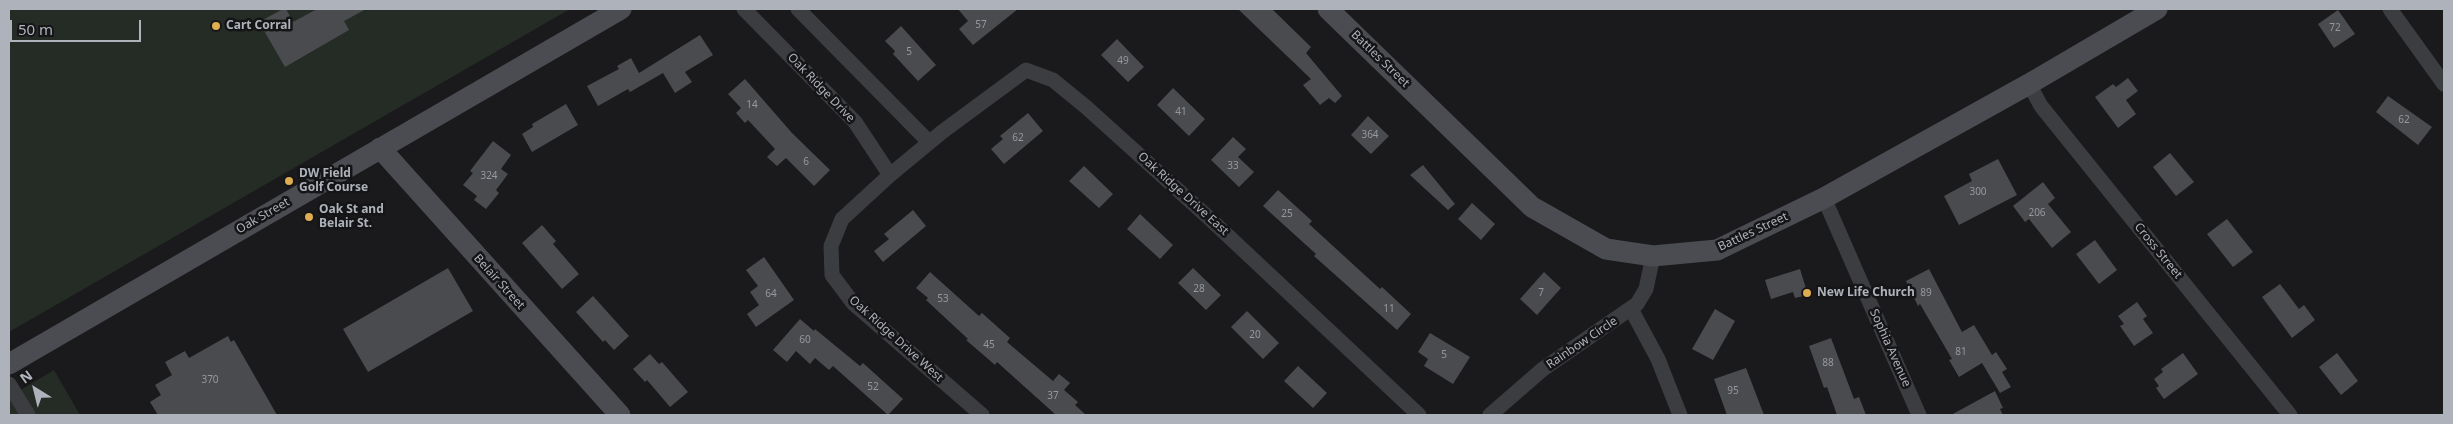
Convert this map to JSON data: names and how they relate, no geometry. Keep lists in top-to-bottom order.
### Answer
{
  "streets": {
    "main road": ["Battles Street", "Oak Street", "Belair Street"],
    "street": [
      "Oak Ridge Drive",
      "Oak Ridge Drive East",
      "Cross Street",
      "Oak Ridge Drive West",
      "Rainbow Circle",
      "Sophia Avenue"
    ]
  },
  "crossings": [
    ["Battles Street", "Cross Street"],
    ["Battles Street", "Rainbow Circle"],
    ["Battles Street", "Sophia Avenue"],
    ["Oak Ridge Drive", "Oak Ridge Drive West"],
    ["Oak Ridge Drive East", "Oak Ridge Drive West"],
    ["Oak Street", "Belair Street"]
  ],
  "places": [
    "Cart Corral",
    "DW Field Golf Course",
    "Oak St and Belair St.",
    "New Life Church"
  ],
  "house_numbers": [
    "57",
    "72",
    "5",
    "49",
    "14",
    "41",
    "62",
    "364",
    "62",
    "6",
    "33",
    "324",
    "300",
    "206",
    "25",
    "28",
    "7",
    "89",
    "64",
    "53",
    "11",
    "20",
    "60",
    "45",
    "81",
    "5",
    "88",
    "370",
    "52",
    "95",
    "37"
  ],
  "scale_bar": "50 m",
  "north": "top left"
}
